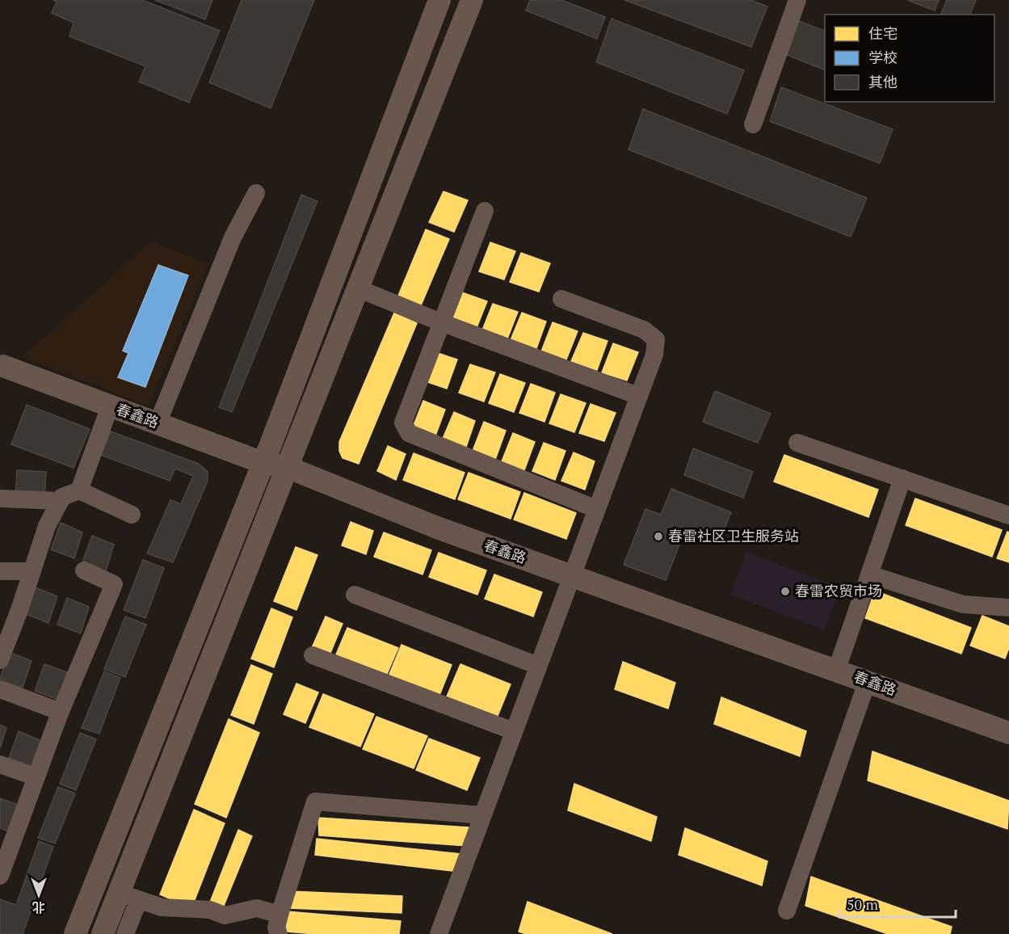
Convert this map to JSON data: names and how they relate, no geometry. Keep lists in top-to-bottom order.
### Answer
{
  "streets": {
    "main road": ["春鑫路"]
  },
  "places": ["春雷社区卫生服务站", "春雷农贸市场"],
  "legend": ["住宅", "学校", "其他"],
  "scale_bar": "50 m",
  "north": "bottom"
}
